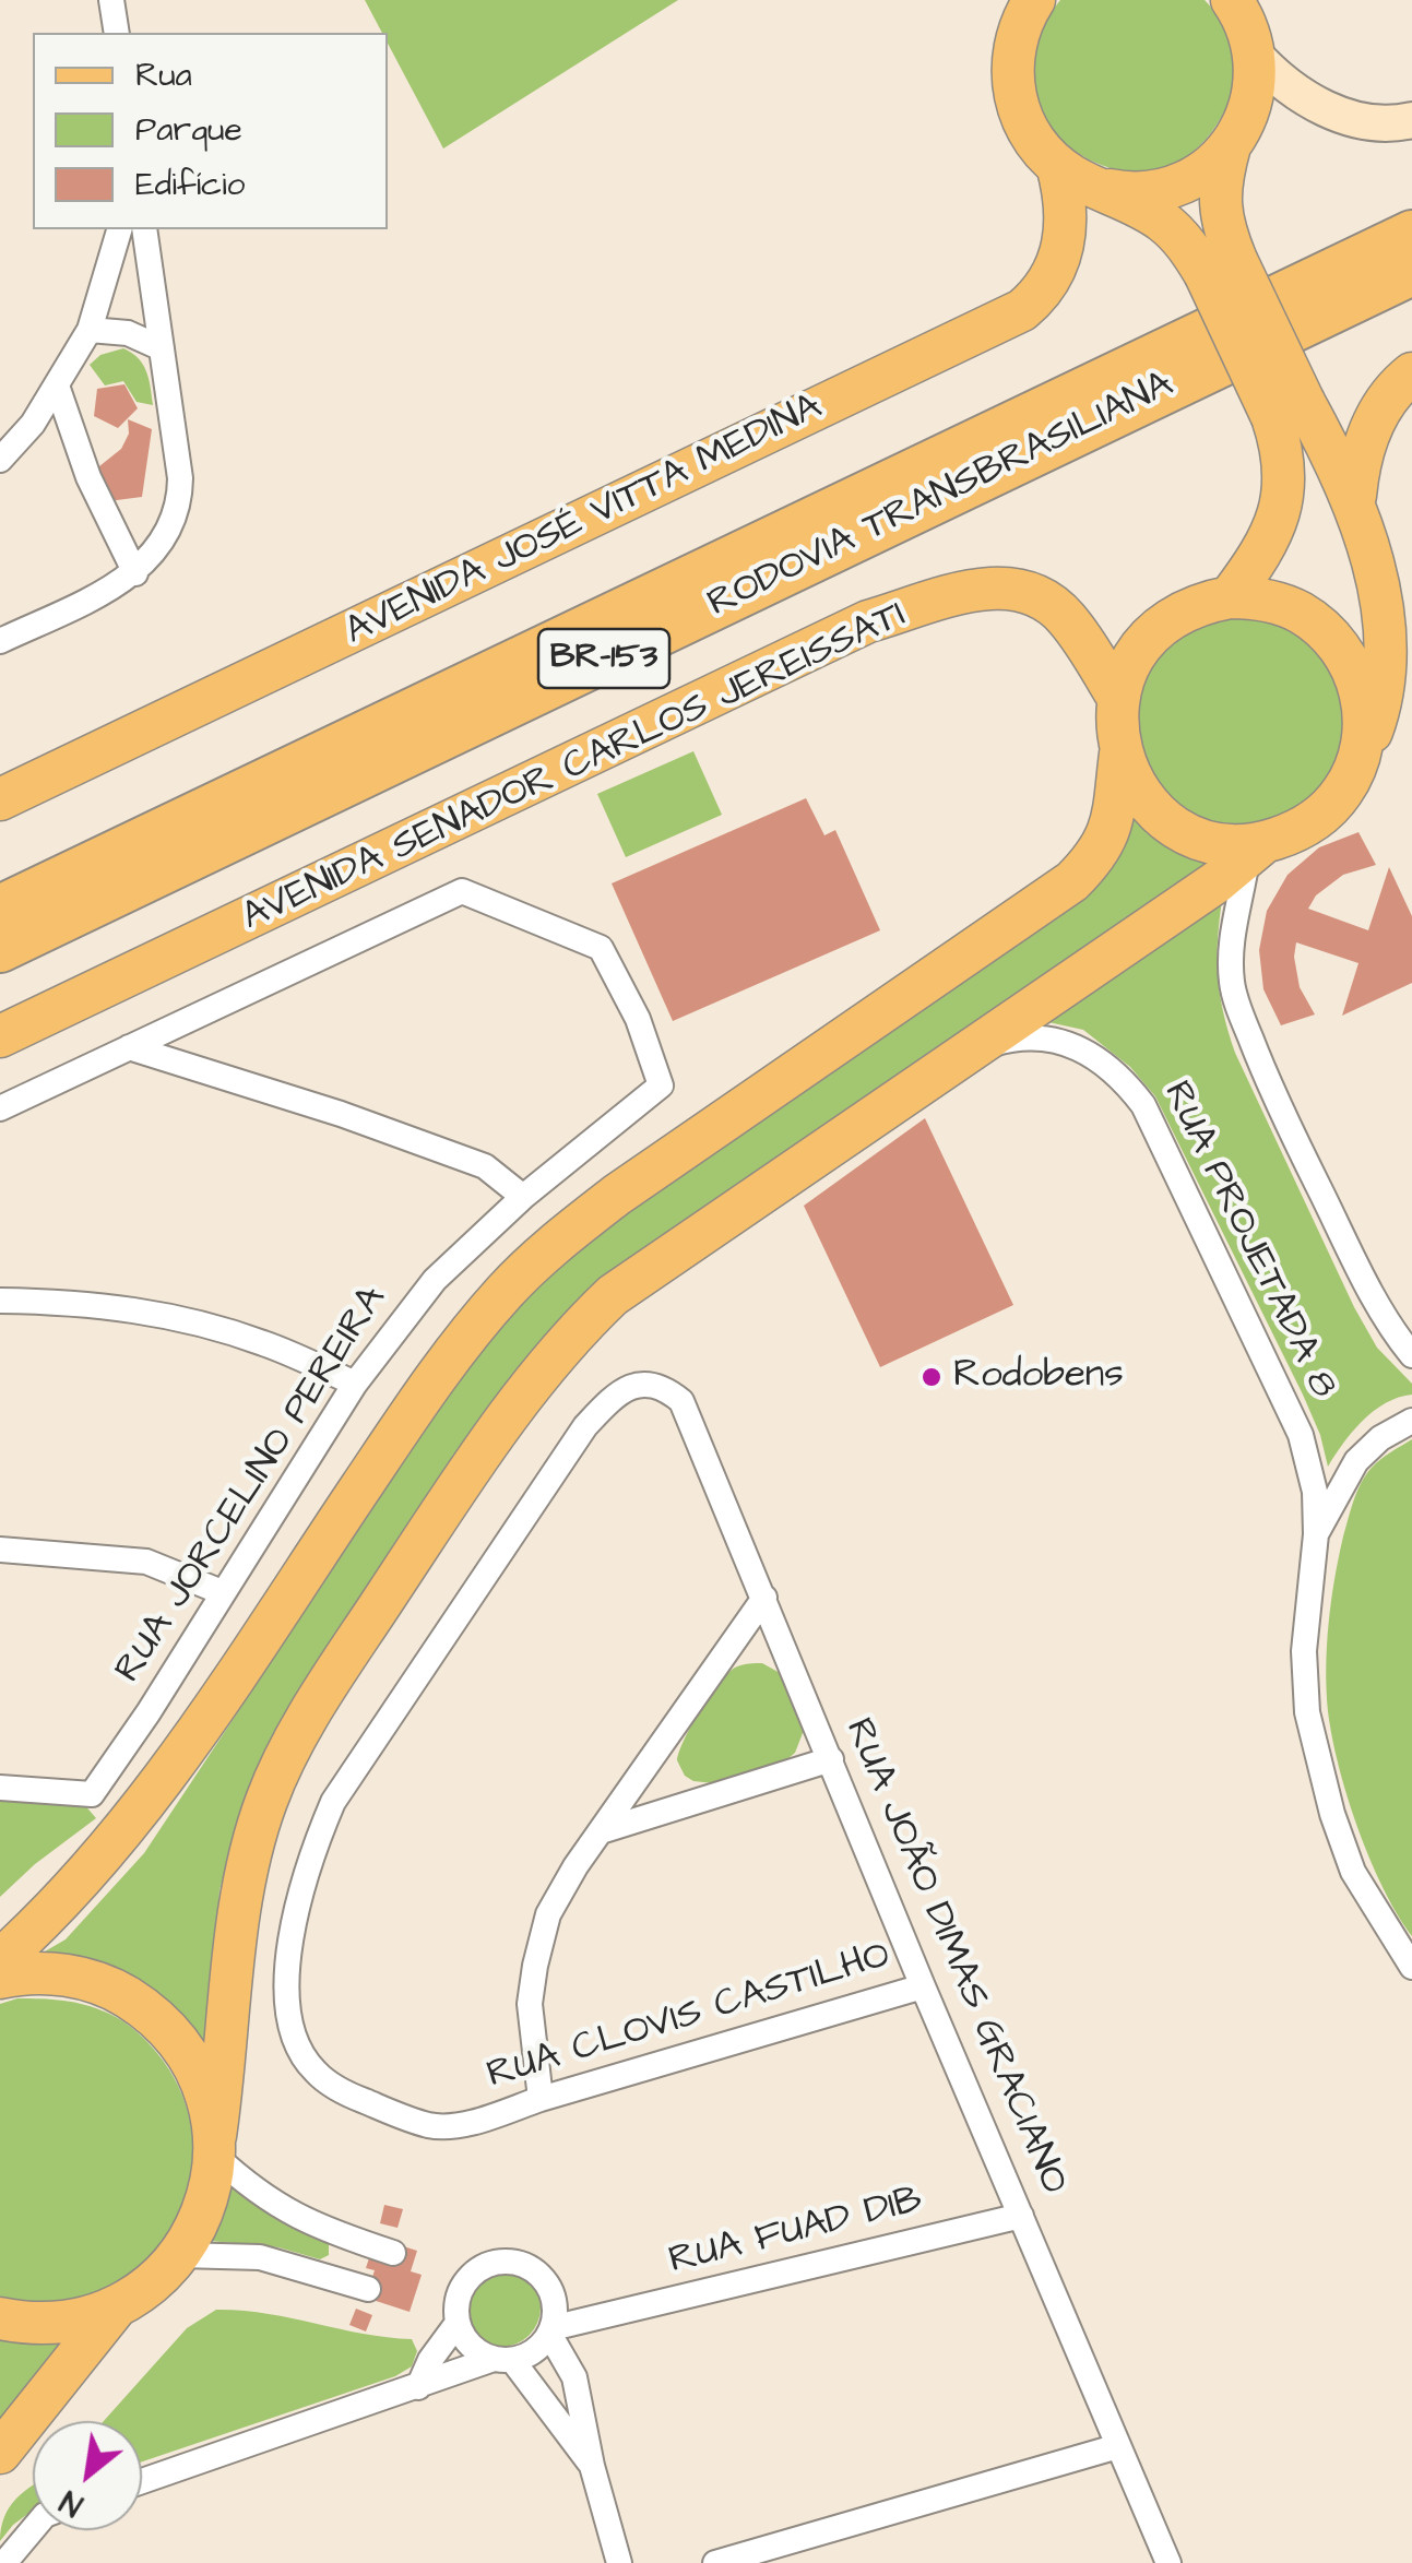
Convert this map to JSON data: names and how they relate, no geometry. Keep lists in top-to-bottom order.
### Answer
{
  "streets": {
    "highway": ["RODOVIA TRANSBRASILIANA", "BR-153"],
    "main road": ["AVENIDA JOSÉ VITTA MEDINA", "AVENIDA SENADOR CARLOS JEREISSATI"],
    "street": [
      "RUA PROJETADA 8",
      "RUA JORCELINO PEREIRA",
      "RUA JOÃO DIMAS GRACIANO",
      "RUA CLOVIS CASTILHO",
      "RUA FUAD DIB"
    ]
  },
  "crossings": [
    ["RUA JOÃO DIMAS GRACIANO", "RUA CLOVIS CASTILHO"],
    ["RUA JOÃO DIMAS GRACIANO", "RUA FUAD DIB"]
  ],
  "places": ["Rodobens"],
  "legend": ["Rua", "Parque", "Edifício"],
  "north": "bottom left"
}
